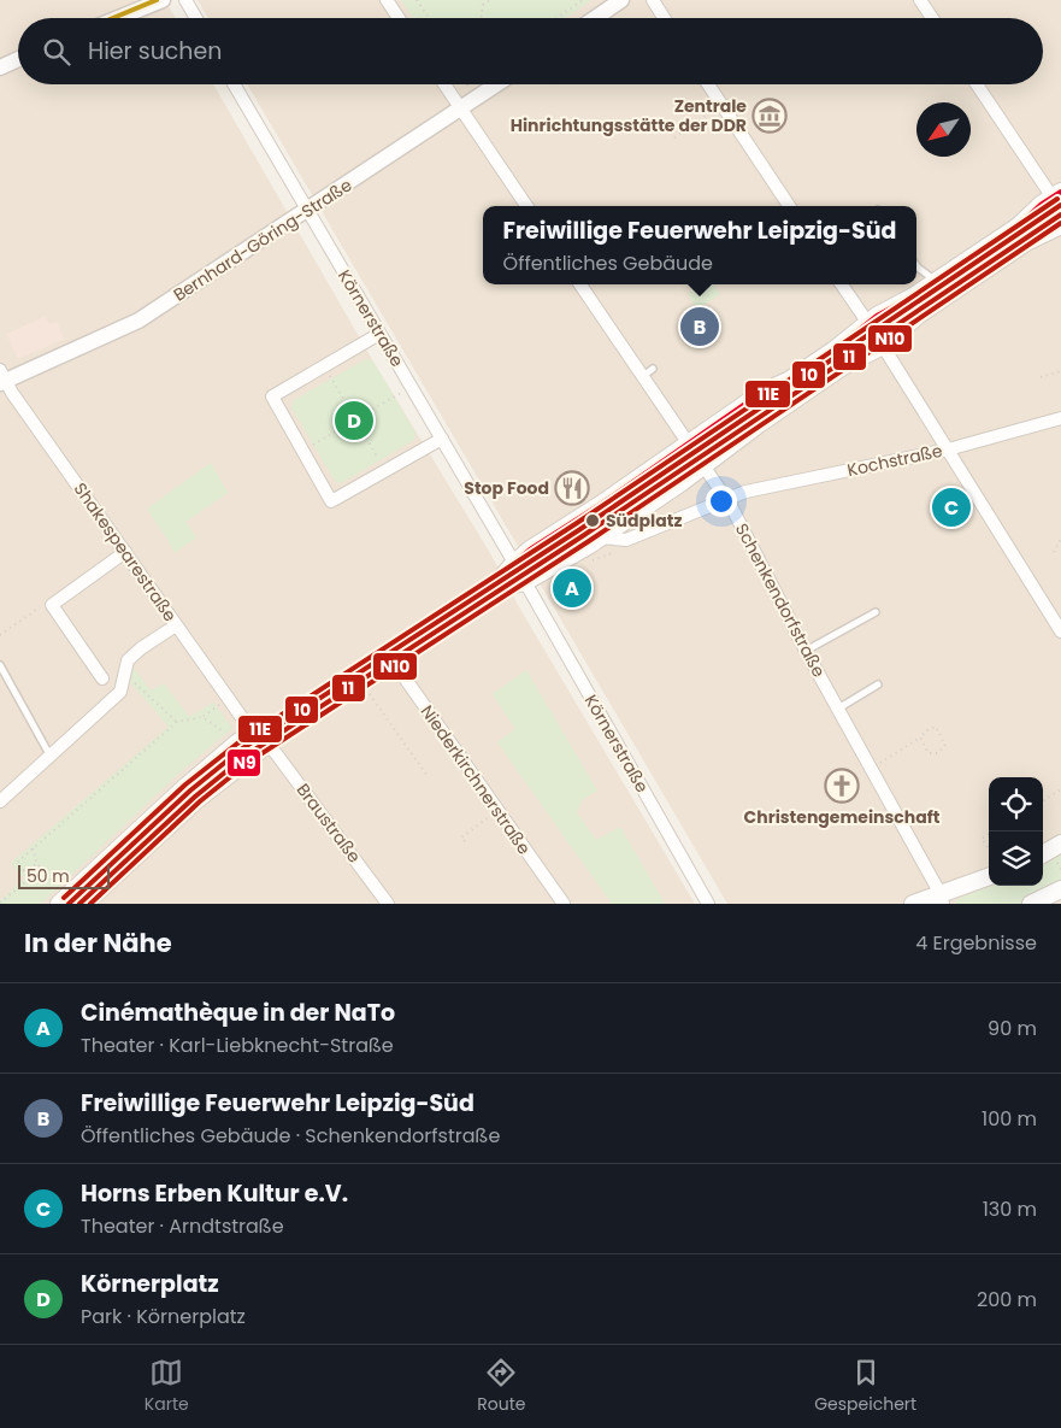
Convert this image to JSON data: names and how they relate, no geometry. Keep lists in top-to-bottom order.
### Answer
{
  "streets": {
    "street": [
      "Bernhard-Göring-Straße",
      "Körnerstraße",
      "Kochstraße",
      "Shakespearestraße",
      "Schenkendorfstraße",
      "Niederkirchnerstraße",
      "Braustraße"
    ]
  },
  "crossings": [
    ["Bernhard-Göring-Straße", "Körnerstraße"],
    ["Bernhard-Göring-Straße", "Shakespearestraße"],
    ["Kochstraße", "Schenkendorfstraße"],
    ["Shakespearestraße", "Braustraße"]
  ],
  "places": {
    "museum": ["Zentrale Hinrichtungsstätte der DDR"],
    "restaurant": ["Stop Food"],
    "other": ["Südplatz"],
    "church": ["Christengemeinschaft"]
  },
  "lines": [
    "transit line N9",
    "transit line 11E",
    "transit line 10",
    "transit line 11",
    "transit line N10"
  ],
  "scale_bar": "50 m",
  "north": "bottom left",
  "page": {
    "search": "Hier suchen",
    "popup": ["Freiwillige Feuerwehr Leipzig-Süd", "Öffentliches Gebäude"],
    "pins": [
      "B",
      "D",
      "C",
      "A"
    ],
    "scale": "50 m",
    "heading": ["In der Nähe", "4 Ergebnisse"],
    "list": [
      {
        "mark": "A",
        "name": "Cinémathèque in der NaTo",
        "note": "Theater · Karl-Liebknecht-Straße",
        "value": "90 m"
      },
      {
        "mark": "B",
        "name": "Freiwillige Feuerwehr Leipzig-Süd",
        "note": "Öffentliches Gebäude · Schenkendorfstraße",
        "value": "100 m"
      },
      {
        "mark": "C",
        "name": "Horns Erben Kultur e.V.",
        "note": "Theater · Arndtstraße",
        "value": "130 m"
      },
      {
        "mark": "D",
        "name": "Körnerplatz",
        "note": "Park · Körnerplatz",
        "value": "200 m"
      }
    ],
    "nav": ["Karte", "Route", "Gespeichert"]
  }
}
